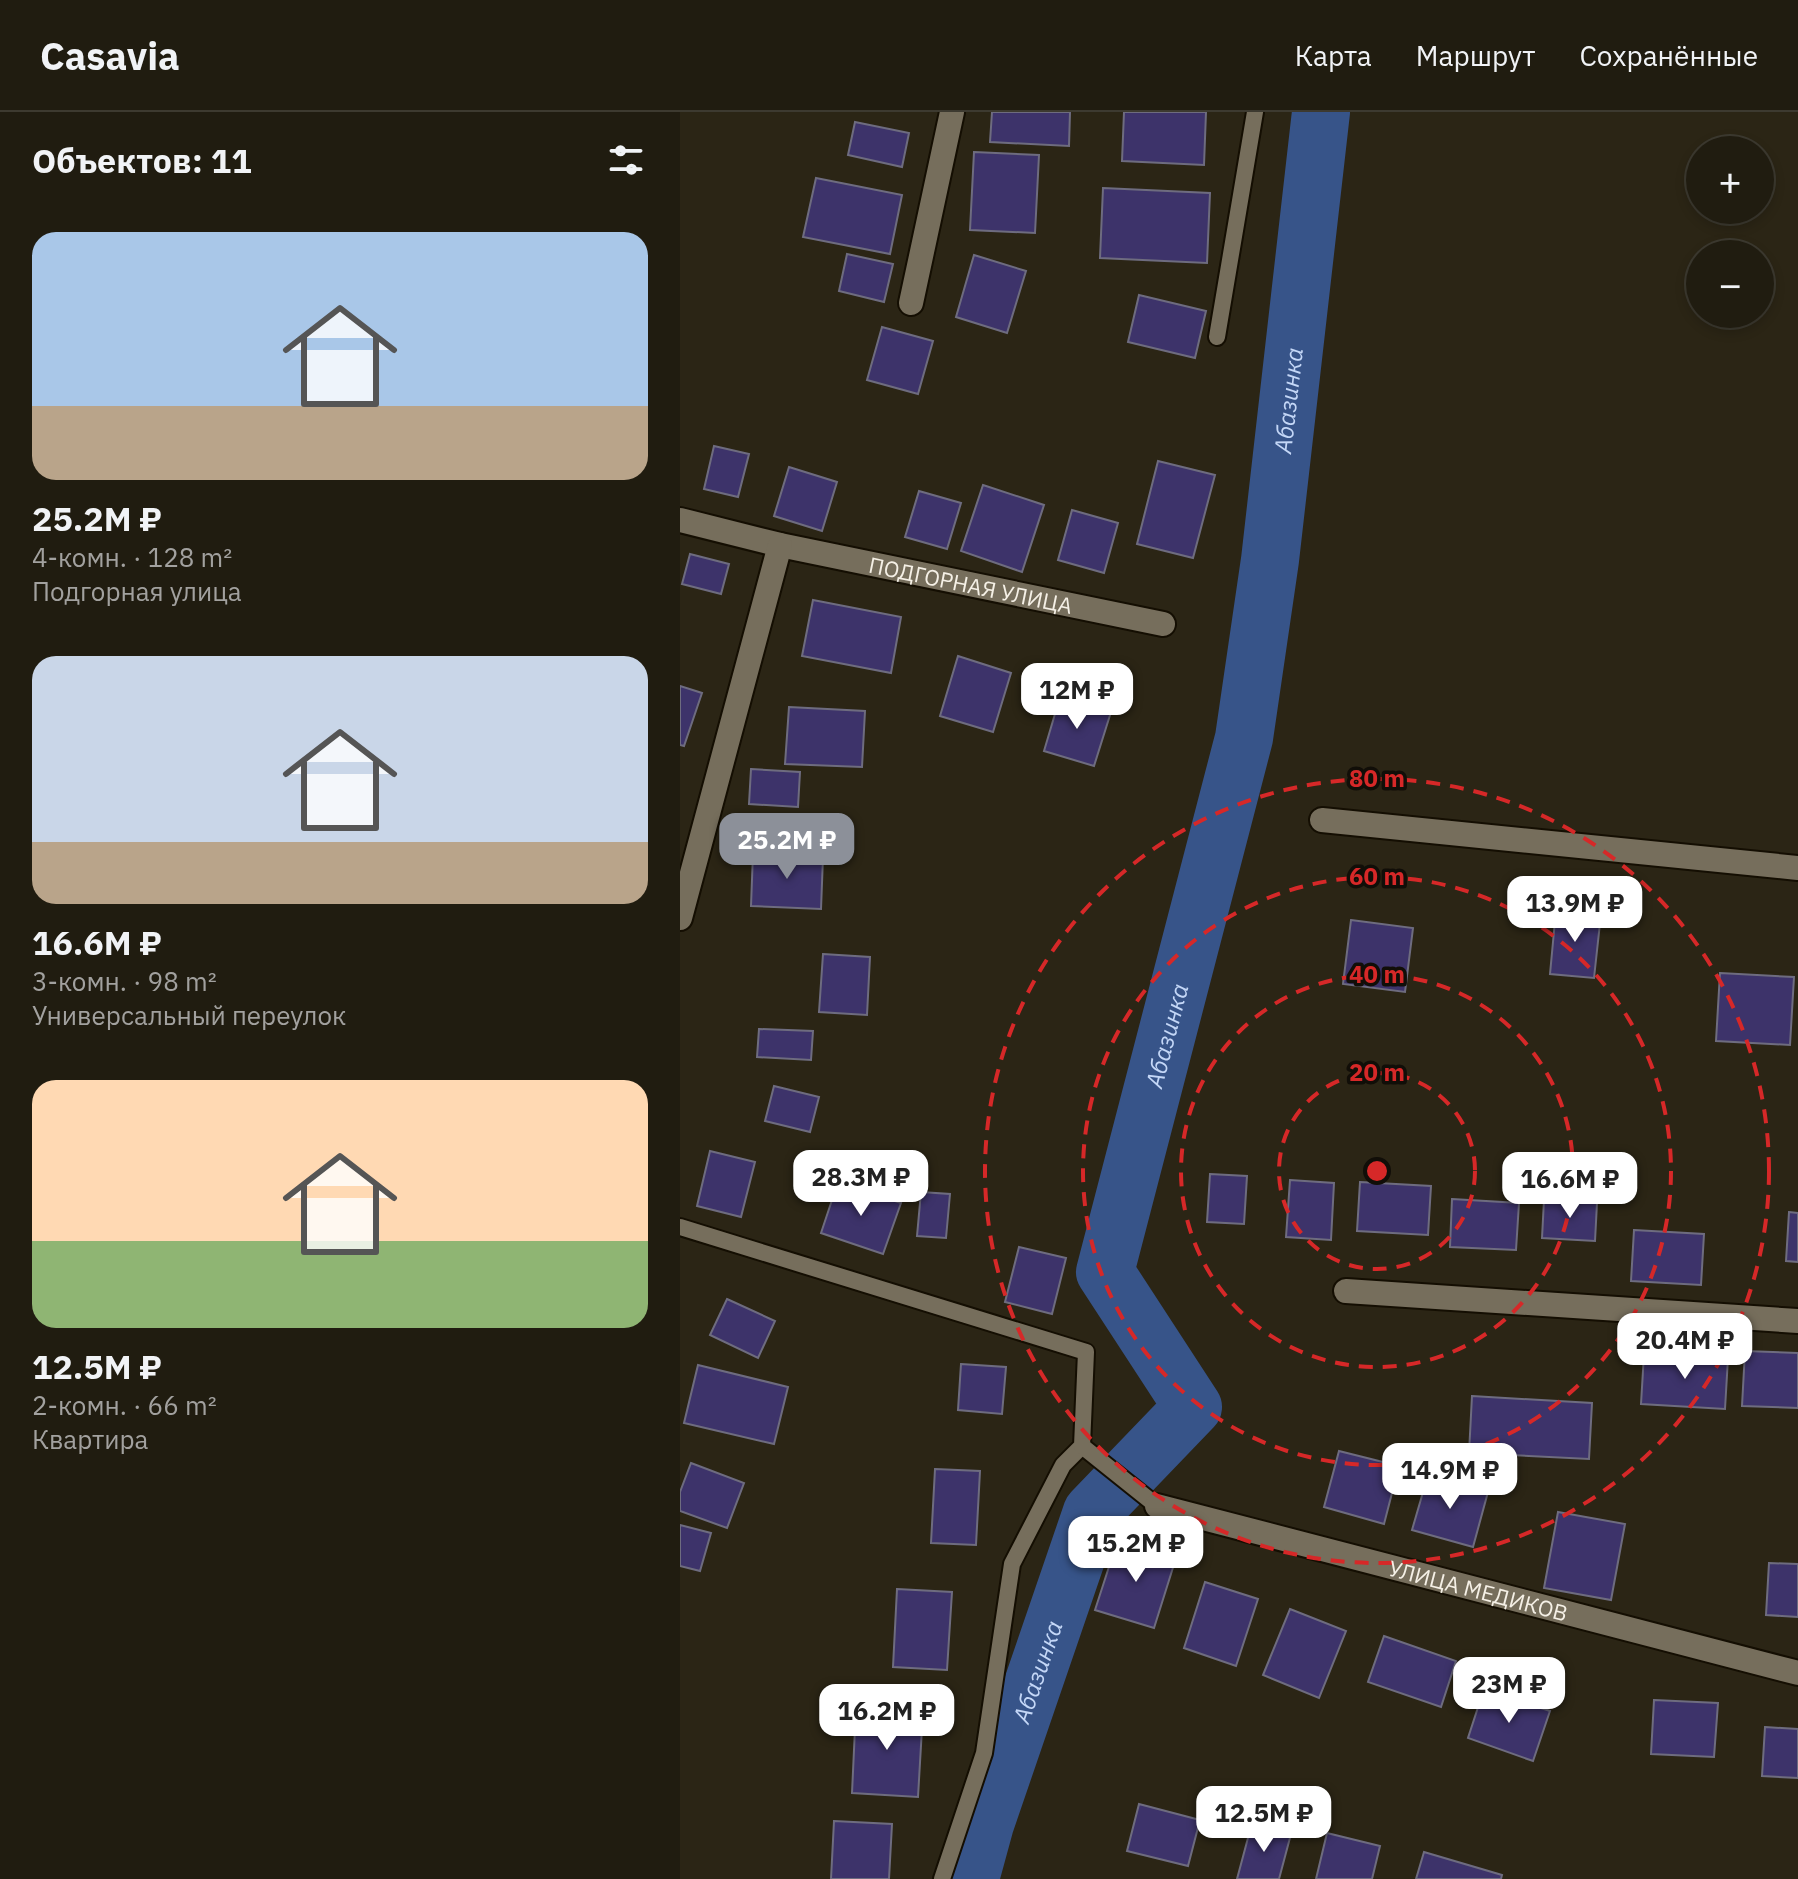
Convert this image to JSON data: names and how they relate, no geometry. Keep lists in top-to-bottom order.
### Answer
{
  "streets": {
    "street": ["ПОДГОРНАЯ УЛИЦА", "УЛИЦА МЕДИКОВ"]
  },
  "water": ["Абазинка"],
  "page": {
    "header": "Casavia",
    "nav": ["Карта", "Маршрут", "Сохранённые"],
    "heading": "Объектов: 11",
    "map_buttons": ["+", "−"],
    "list": [
      {
        "name": "25.2M ₽",
        "note": "4-комн. · 128 m² · Подгорная улица"
      },
      {
        "name": "16.6M ₽",
        "note": "3-комн. · 98 m² · Универсальный переулок"
      },
      {
        "name": "12.5M ₽",
        "note": "2-комн. · 66 m² · Квартира"
      }
    ],
    "price": [
      "12M ₽",
      "25.2M ₽",
      "13.9M ₽",
      "28.3M ₽",
      "16.6M ₽",
      "20.4M ₽",
      "14.9M ₽",
      "15.2M ₽",
      "23M ₽",
      "16.2M ₽",
      "12.5M ₽"
    ]
  },
  "rings": [
    "80 m",
    "60 m",
    "40 m",
    "20 m"
  ]
}
